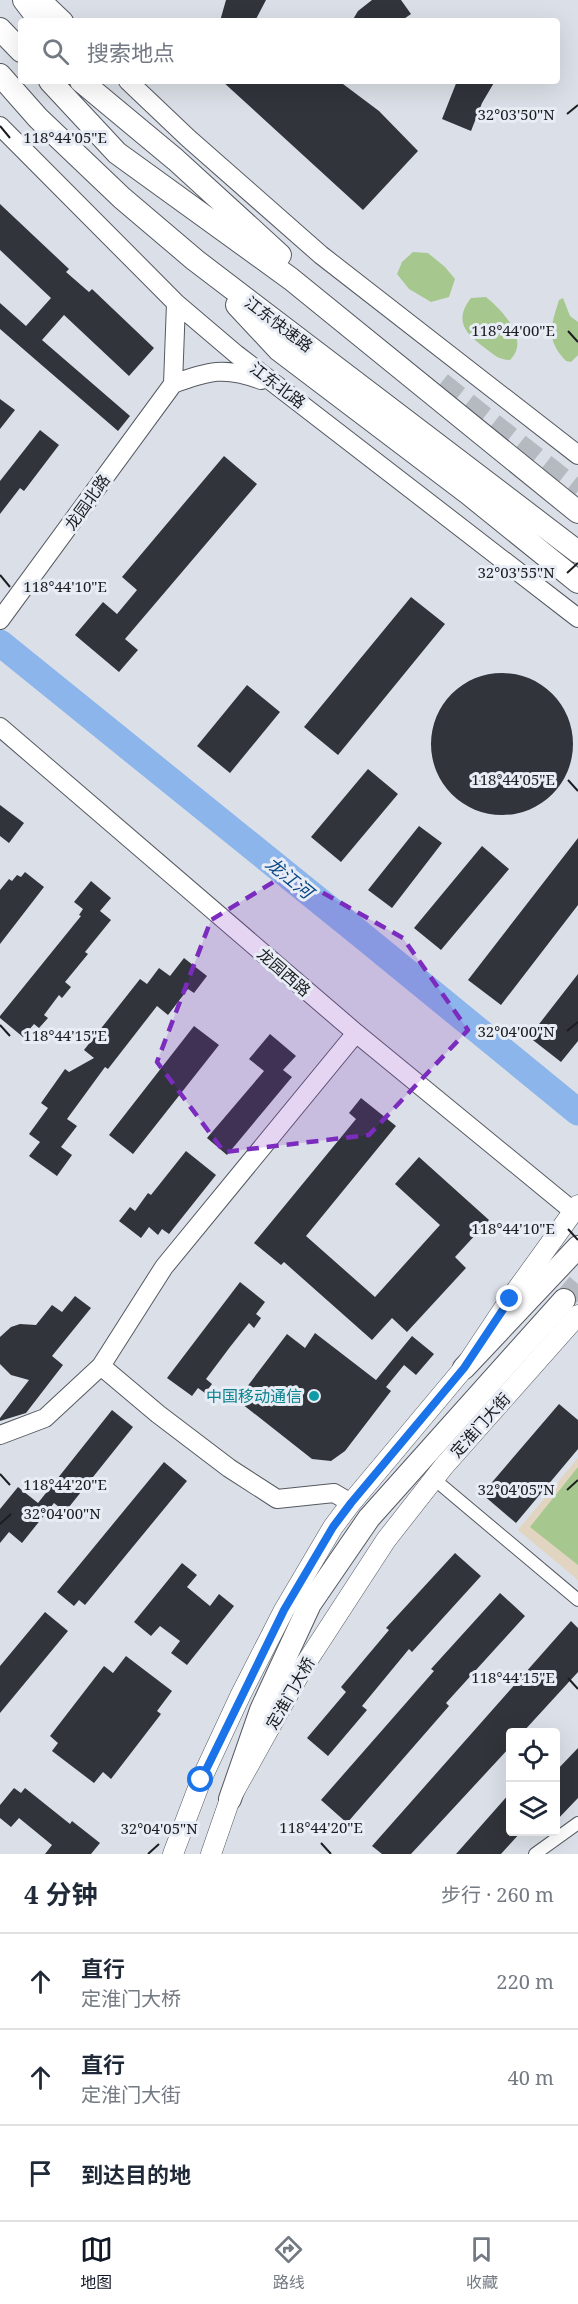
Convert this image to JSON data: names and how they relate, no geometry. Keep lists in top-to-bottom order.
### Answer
{
  "streets": {
    "highway": ["江东快速路"],
    "main road": [
      "江东北路",
      "龙园北路",
      "龙园西路",
      "定淮门大街",
      "定淮门大桥"
    ]
  },
  "crossings": [
    ["定淮门大街", "定淮门大桥"]
  ],
  "water": ["龙江河"],
  "places": ["中国移动通信"],
  "page": {
    "search": "搜索地点",
    "heading": ["4 分钟", "步行 · 260 m"],
    "list": [
      ["直行", "定淮门大桥", "220 m"],
      ["直行", "定淮门大街", "40 m"],
      "到达目的地"
    ],
    "nav": ["地图", "路线", "收藏"]
  },
  "coordinates": [
    "32°03'50\"N",
    "118°44'05\"E",
    "118°44'00\"E",
    "32°03'55\"N",
    "118°44'10\"E",
    "32°04'00\"N",
    "118°44'15\"E",
    "118°44'20\"E",
    "32°04'05\"N"
  ]
}
